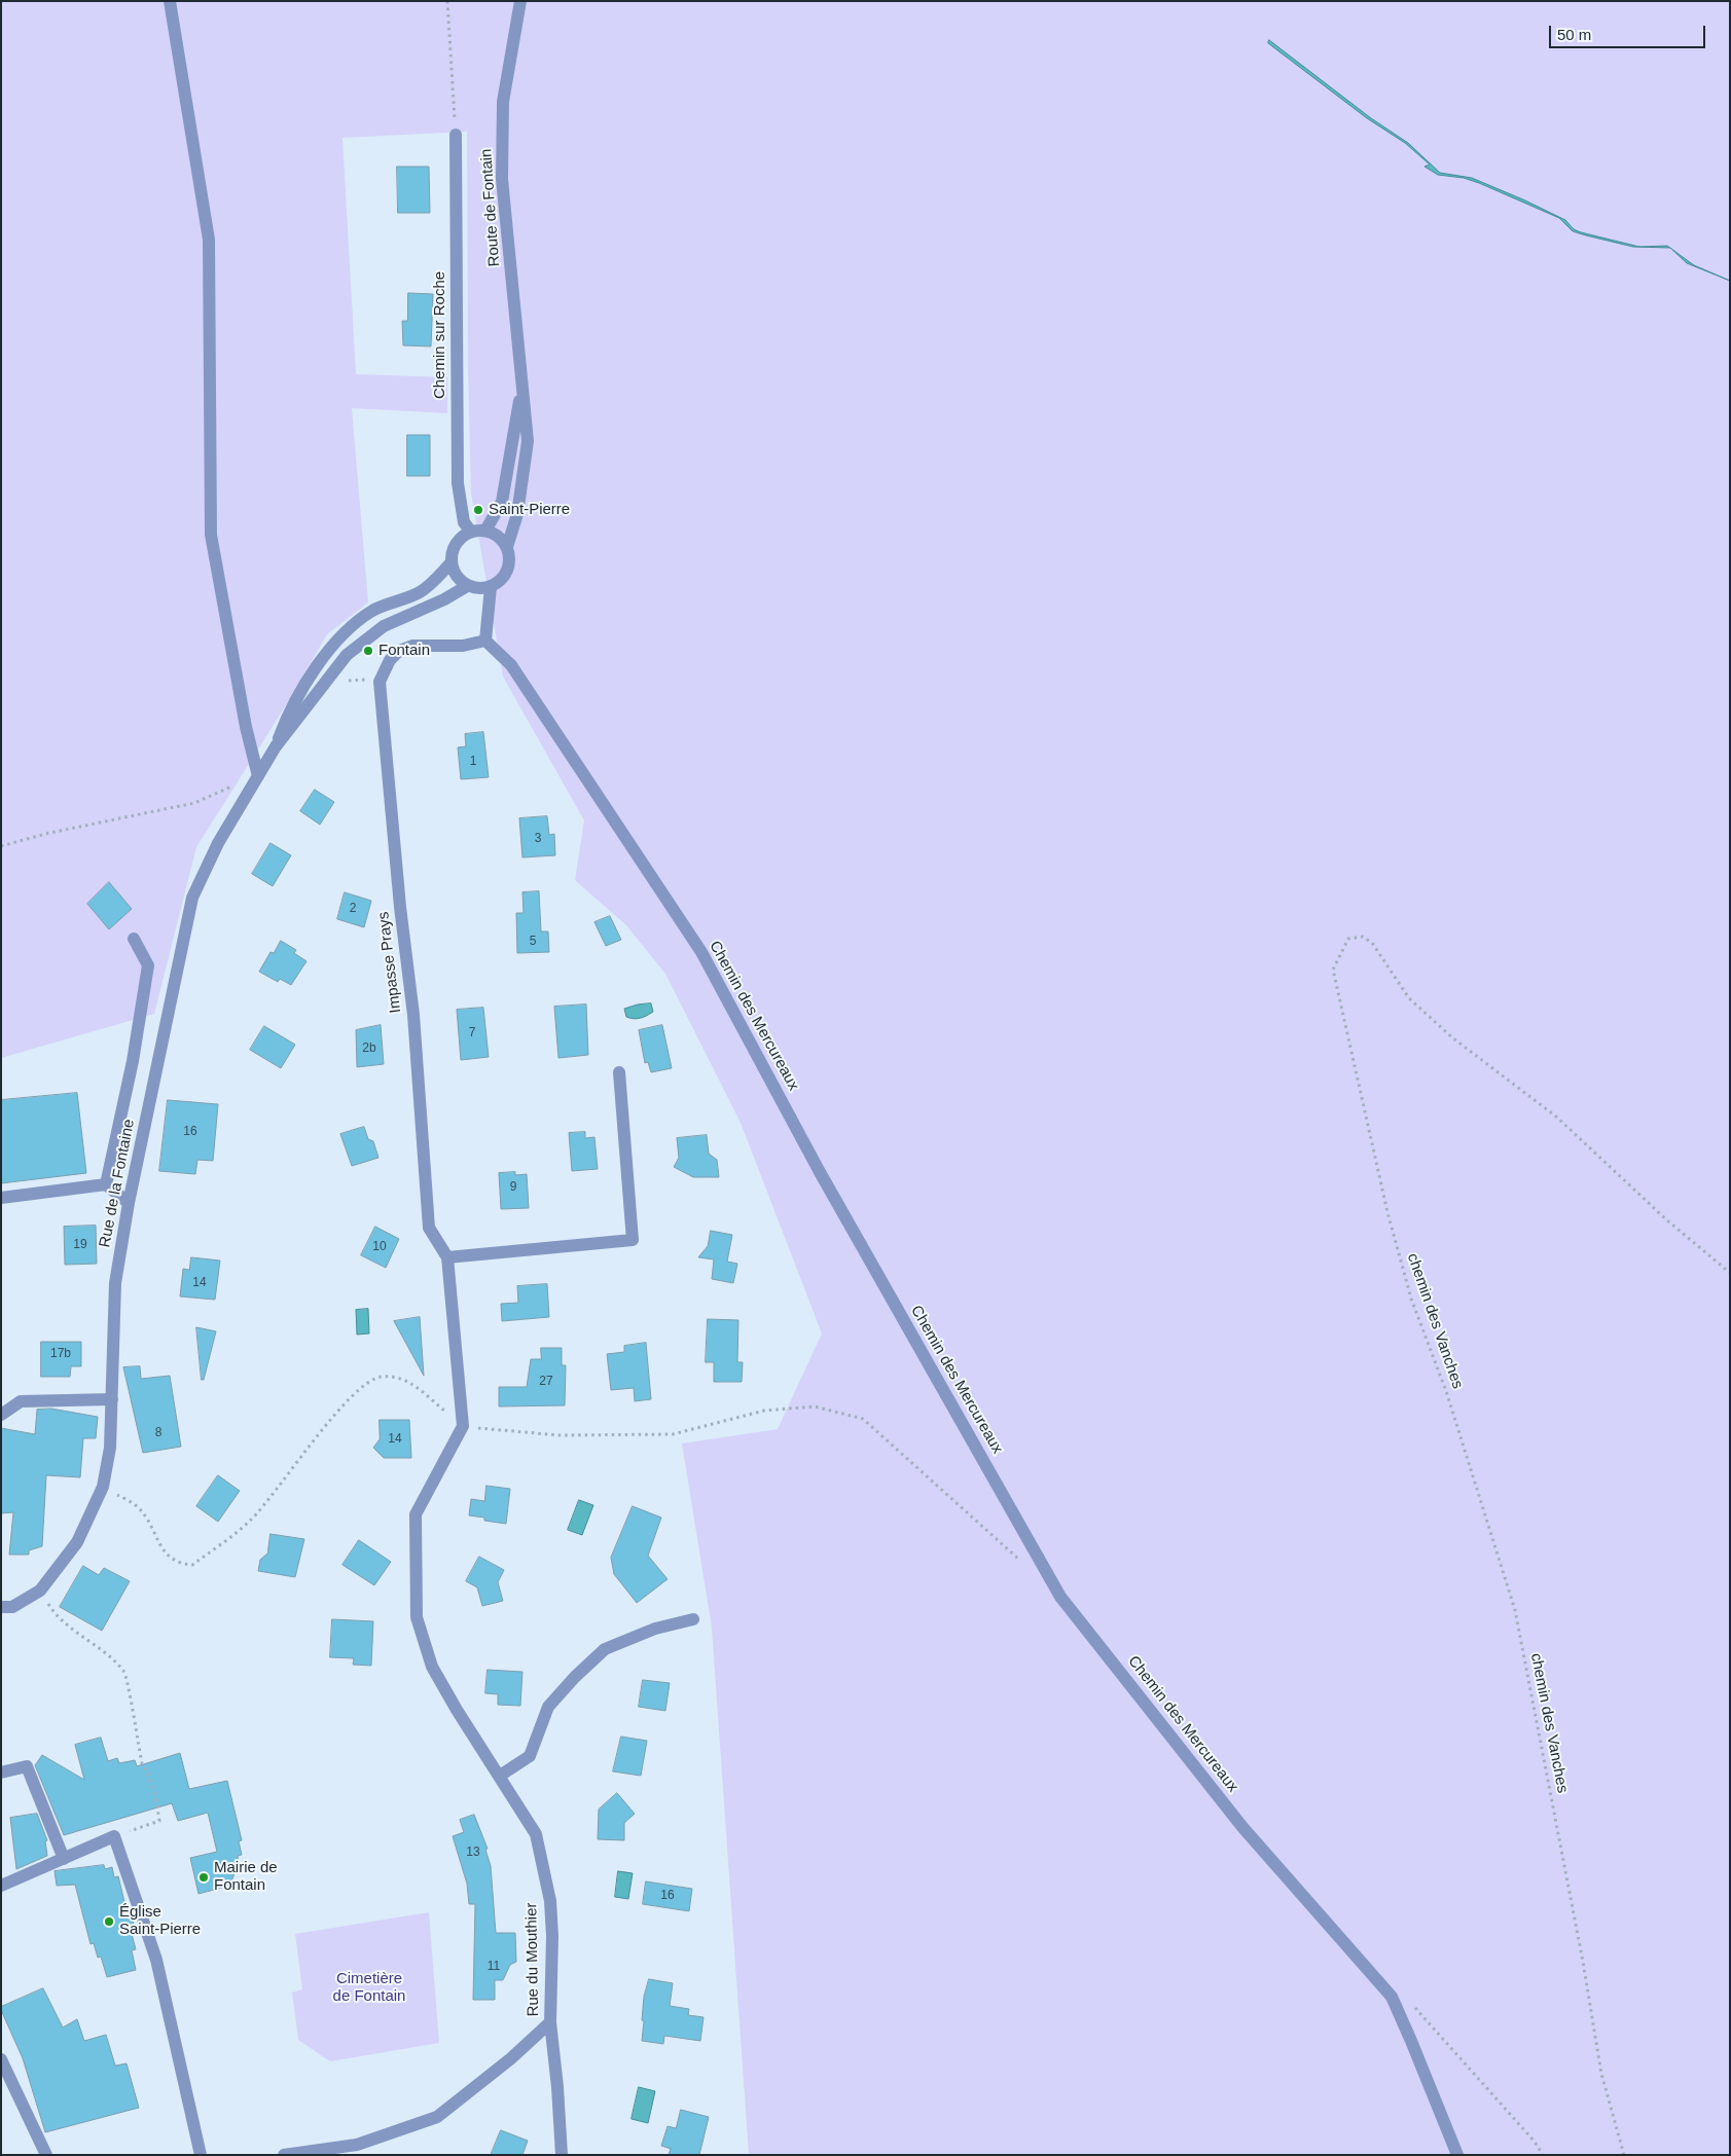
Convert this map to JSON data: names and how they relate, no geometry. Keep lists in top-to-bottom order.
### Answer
{
  "streets": {
    "street": [
      "Route de Fontain",
      "Chemin sur Roche",
      "Impasse Prays",
      "Chemin des Mercureaux",
      "Rue de la Fontaine",
      "Rue du Mouthier"
    ],
    "path": ["chemin des Vanches"]
  },
  "crossings": [
    ["Route de Fontain", "Chemin sur Roche"],
    ["Route de Fontain", "Rue de la Fontaine"],
    ["Chemin sur Roche", "Rue de la Fontaine"],
    ["Impasse Prays", "Chemin des Mercureaux"],
    ["Impasse Prays", "Rue du Mouthier"]
  ],
  "parks": ["Cimetière de Fontain"],
  "places": [
    "Saint-Pierre",
    "Fontain",
    "Mairie de Fontain",
    "Église Saint-Pierre"
  ],
  "house_numbers": [
    "1",
    "3",
    "2",
    "5",
    "7",
    "2b",
    "16",
    "9",
    "19",
    "10",
    "14",
    "17b",
    "27",
    "8",
    "14",
    "13",
    "16",
    "11"
  ],
  "scale_bar": "50 m"
}
